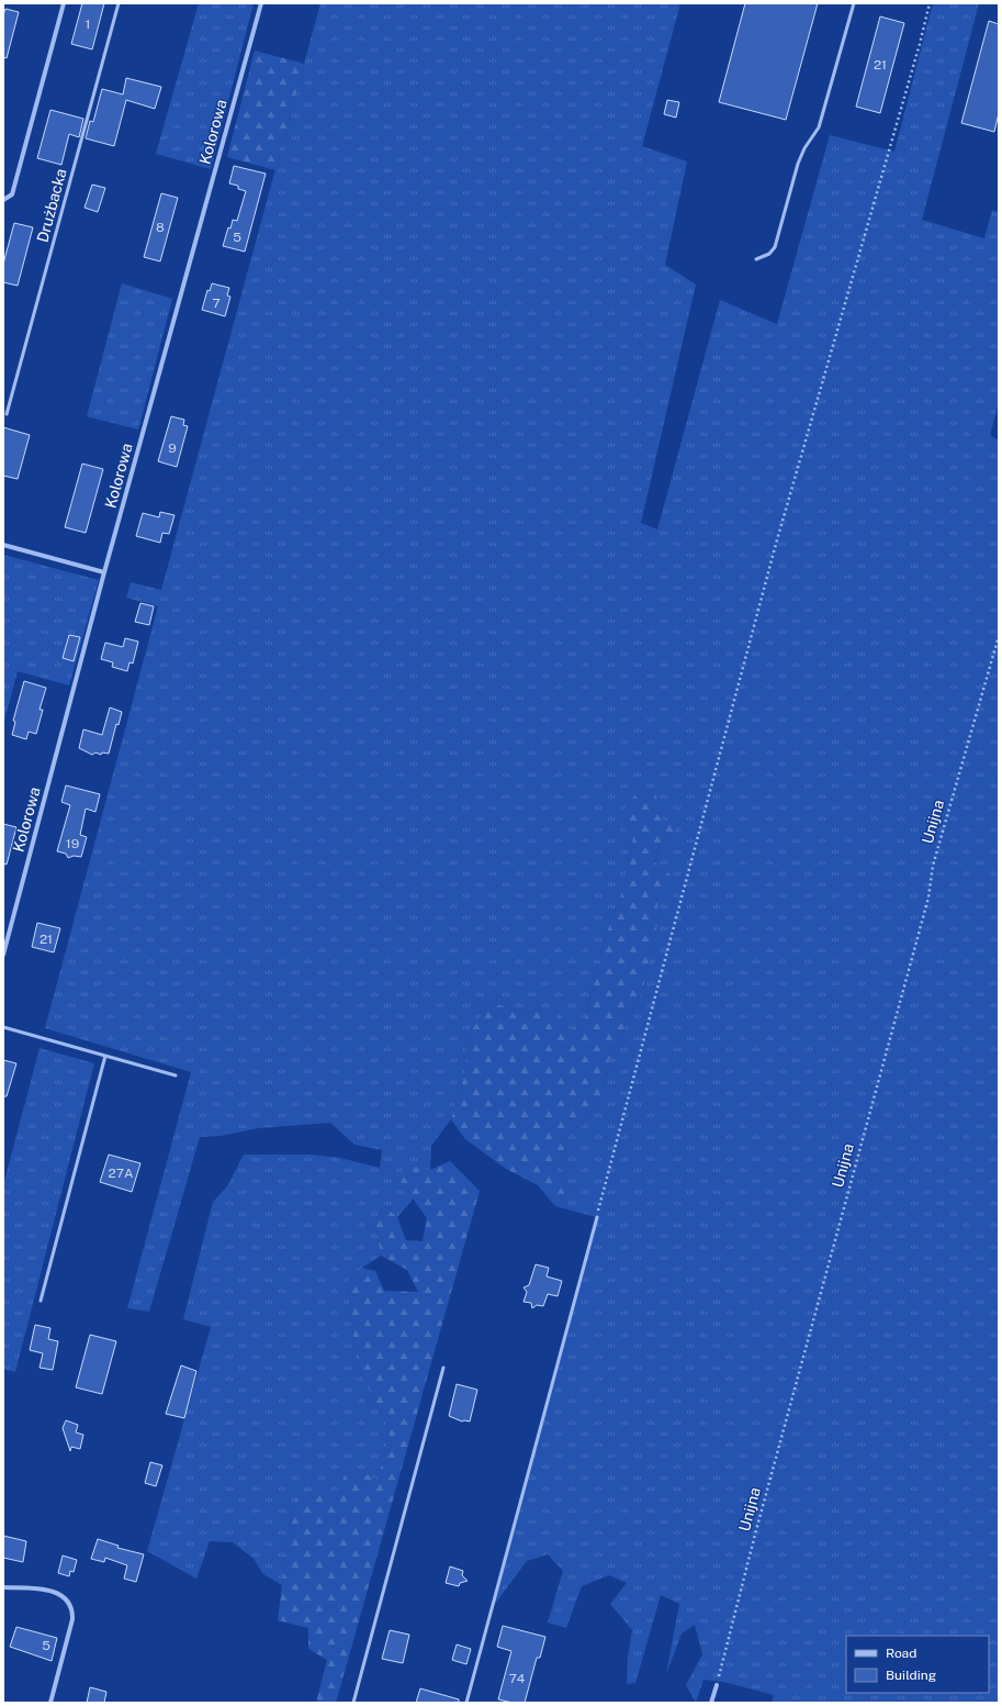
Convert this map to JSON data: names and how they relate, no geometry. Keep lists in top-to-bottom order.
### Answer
{
  "streets": {
    "street": ["Kolorowa"],
    "lane": ["Drużbacka"],
    "path": ["Unijna"]
  },
  "house_numbers": [
    "1",
    "21",
    "8",
    "5",
    "7",
    "9",
    "19",
    "21",
    "27A",
    "5",
    "74"
  ],
  "legend": ["Road", "Building"]
}
